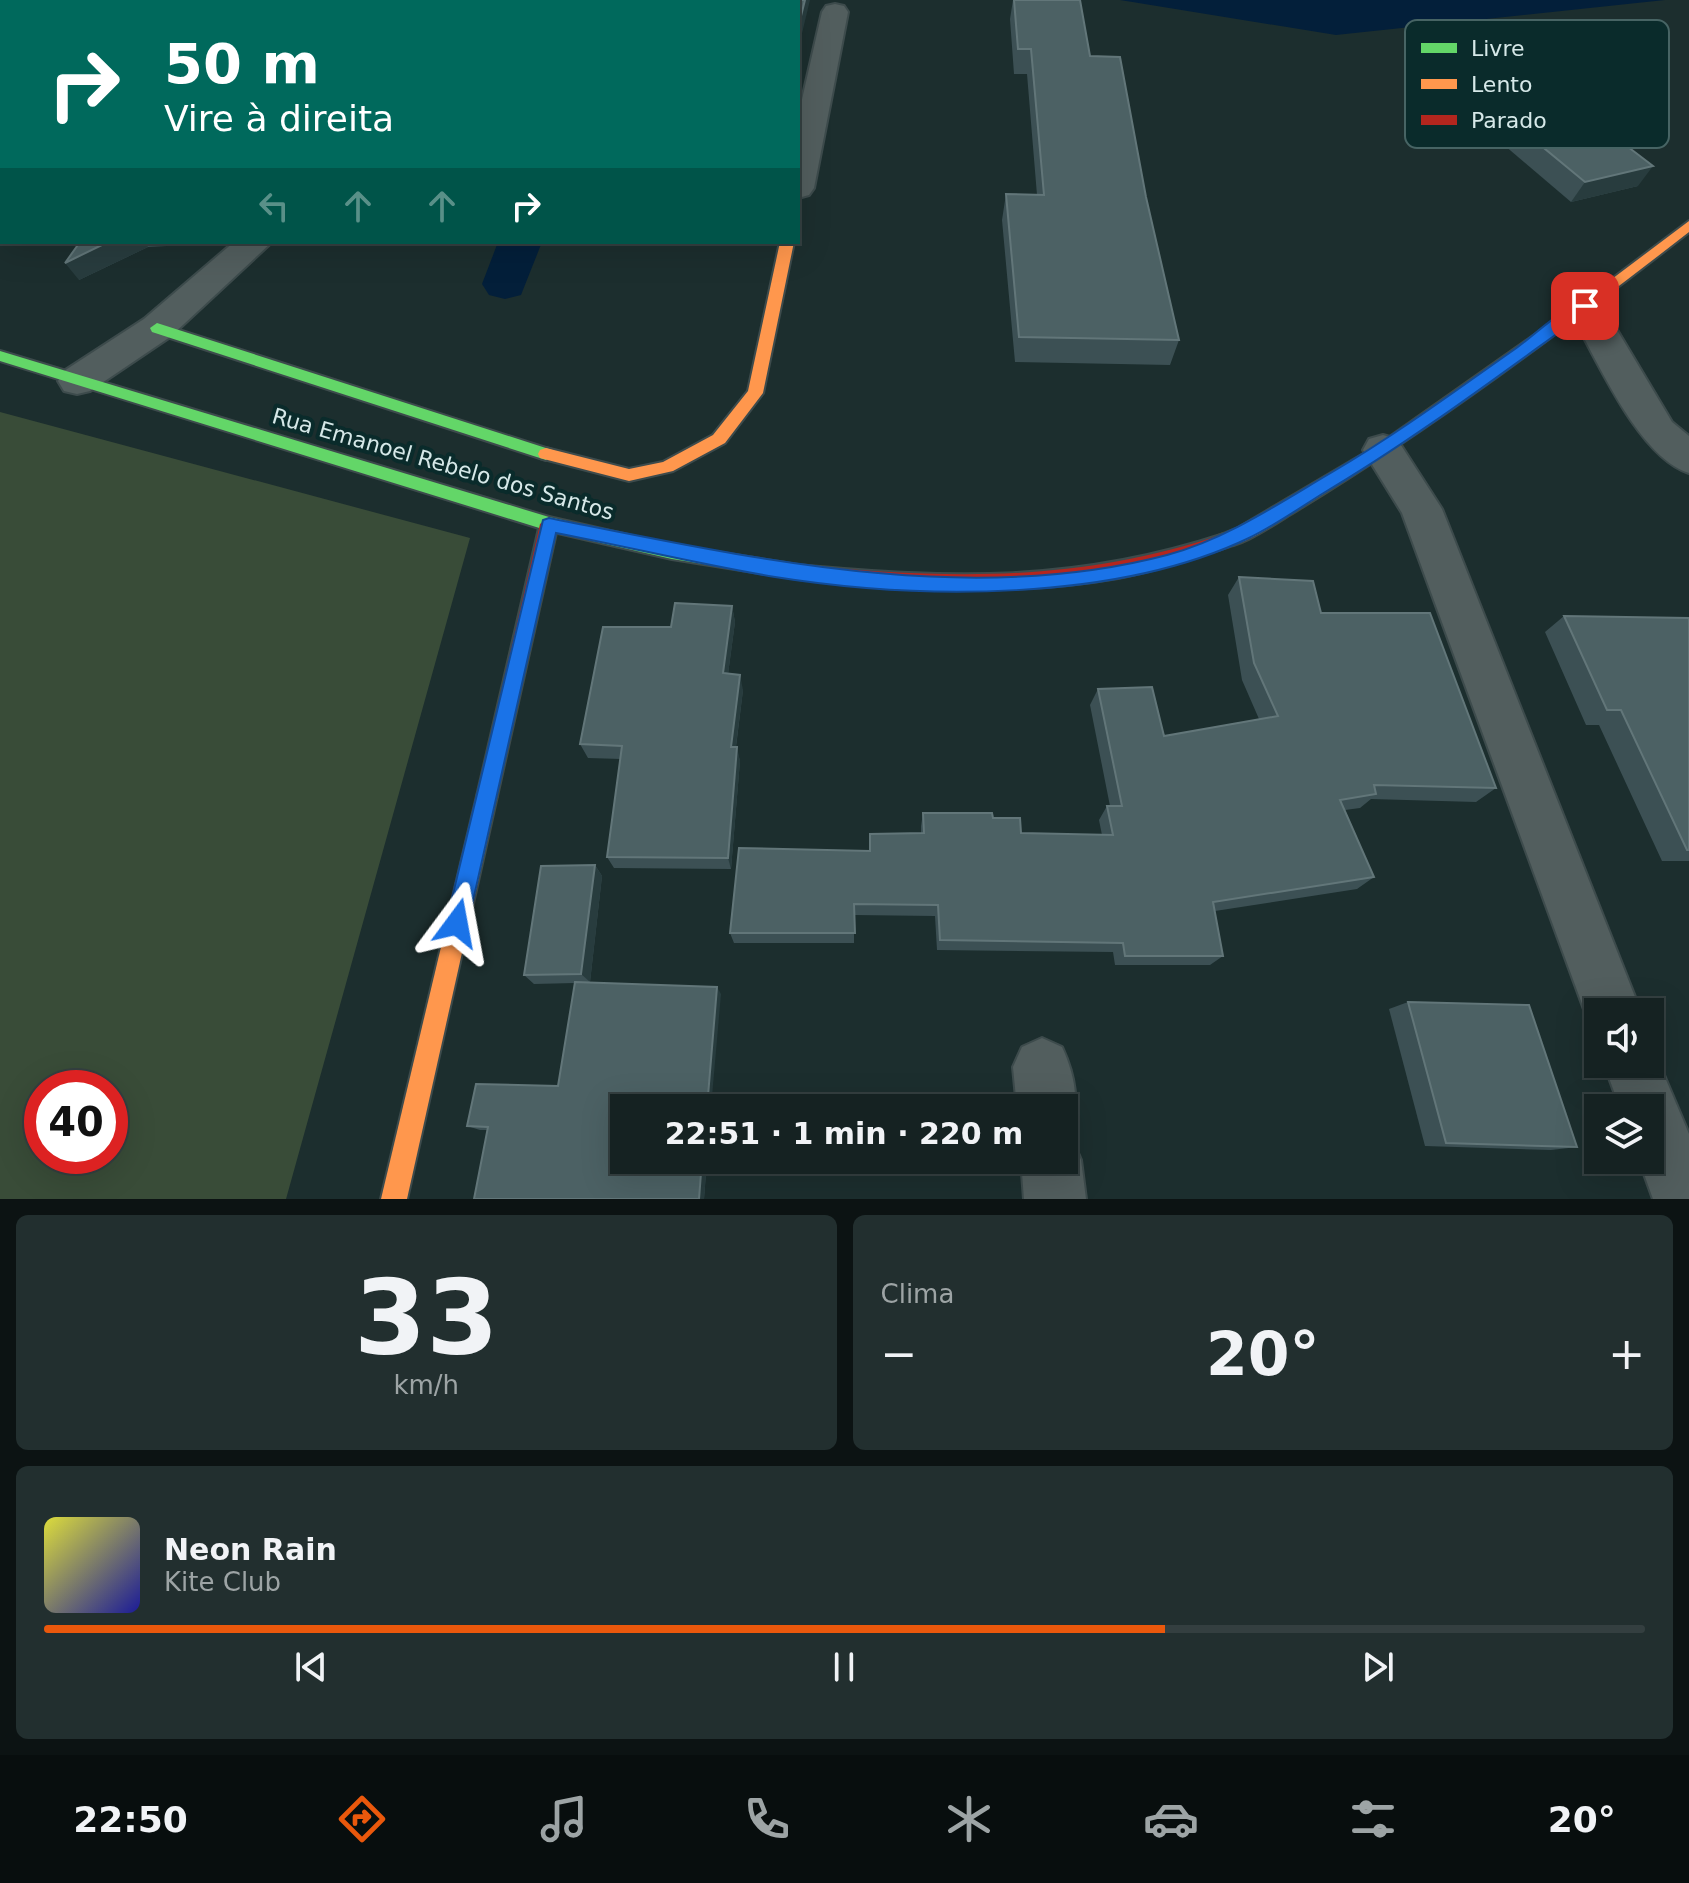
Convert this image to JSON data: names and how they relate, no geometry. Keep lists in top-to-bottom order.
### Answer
{
  "streets": {
    "main road": ["Rua Emanoel Rebelo dos Santos"]
  },
  "legend": ["Livre", "Lento", "Parado"],
  "page": {
    "turn": ["50 m", "Vire à direita"],
    "limit": "40",
    "trip": "22:51 · 1 min · 220 m",
    "tile": [
      ["33", "km/h"],
      "Clima"
    ],
    "heat": ["−", "20°", "+"],
    "song": ["Neon Rain", "Kite Club"],
    "tabs": ["22:50", "20°"]
  }
}
